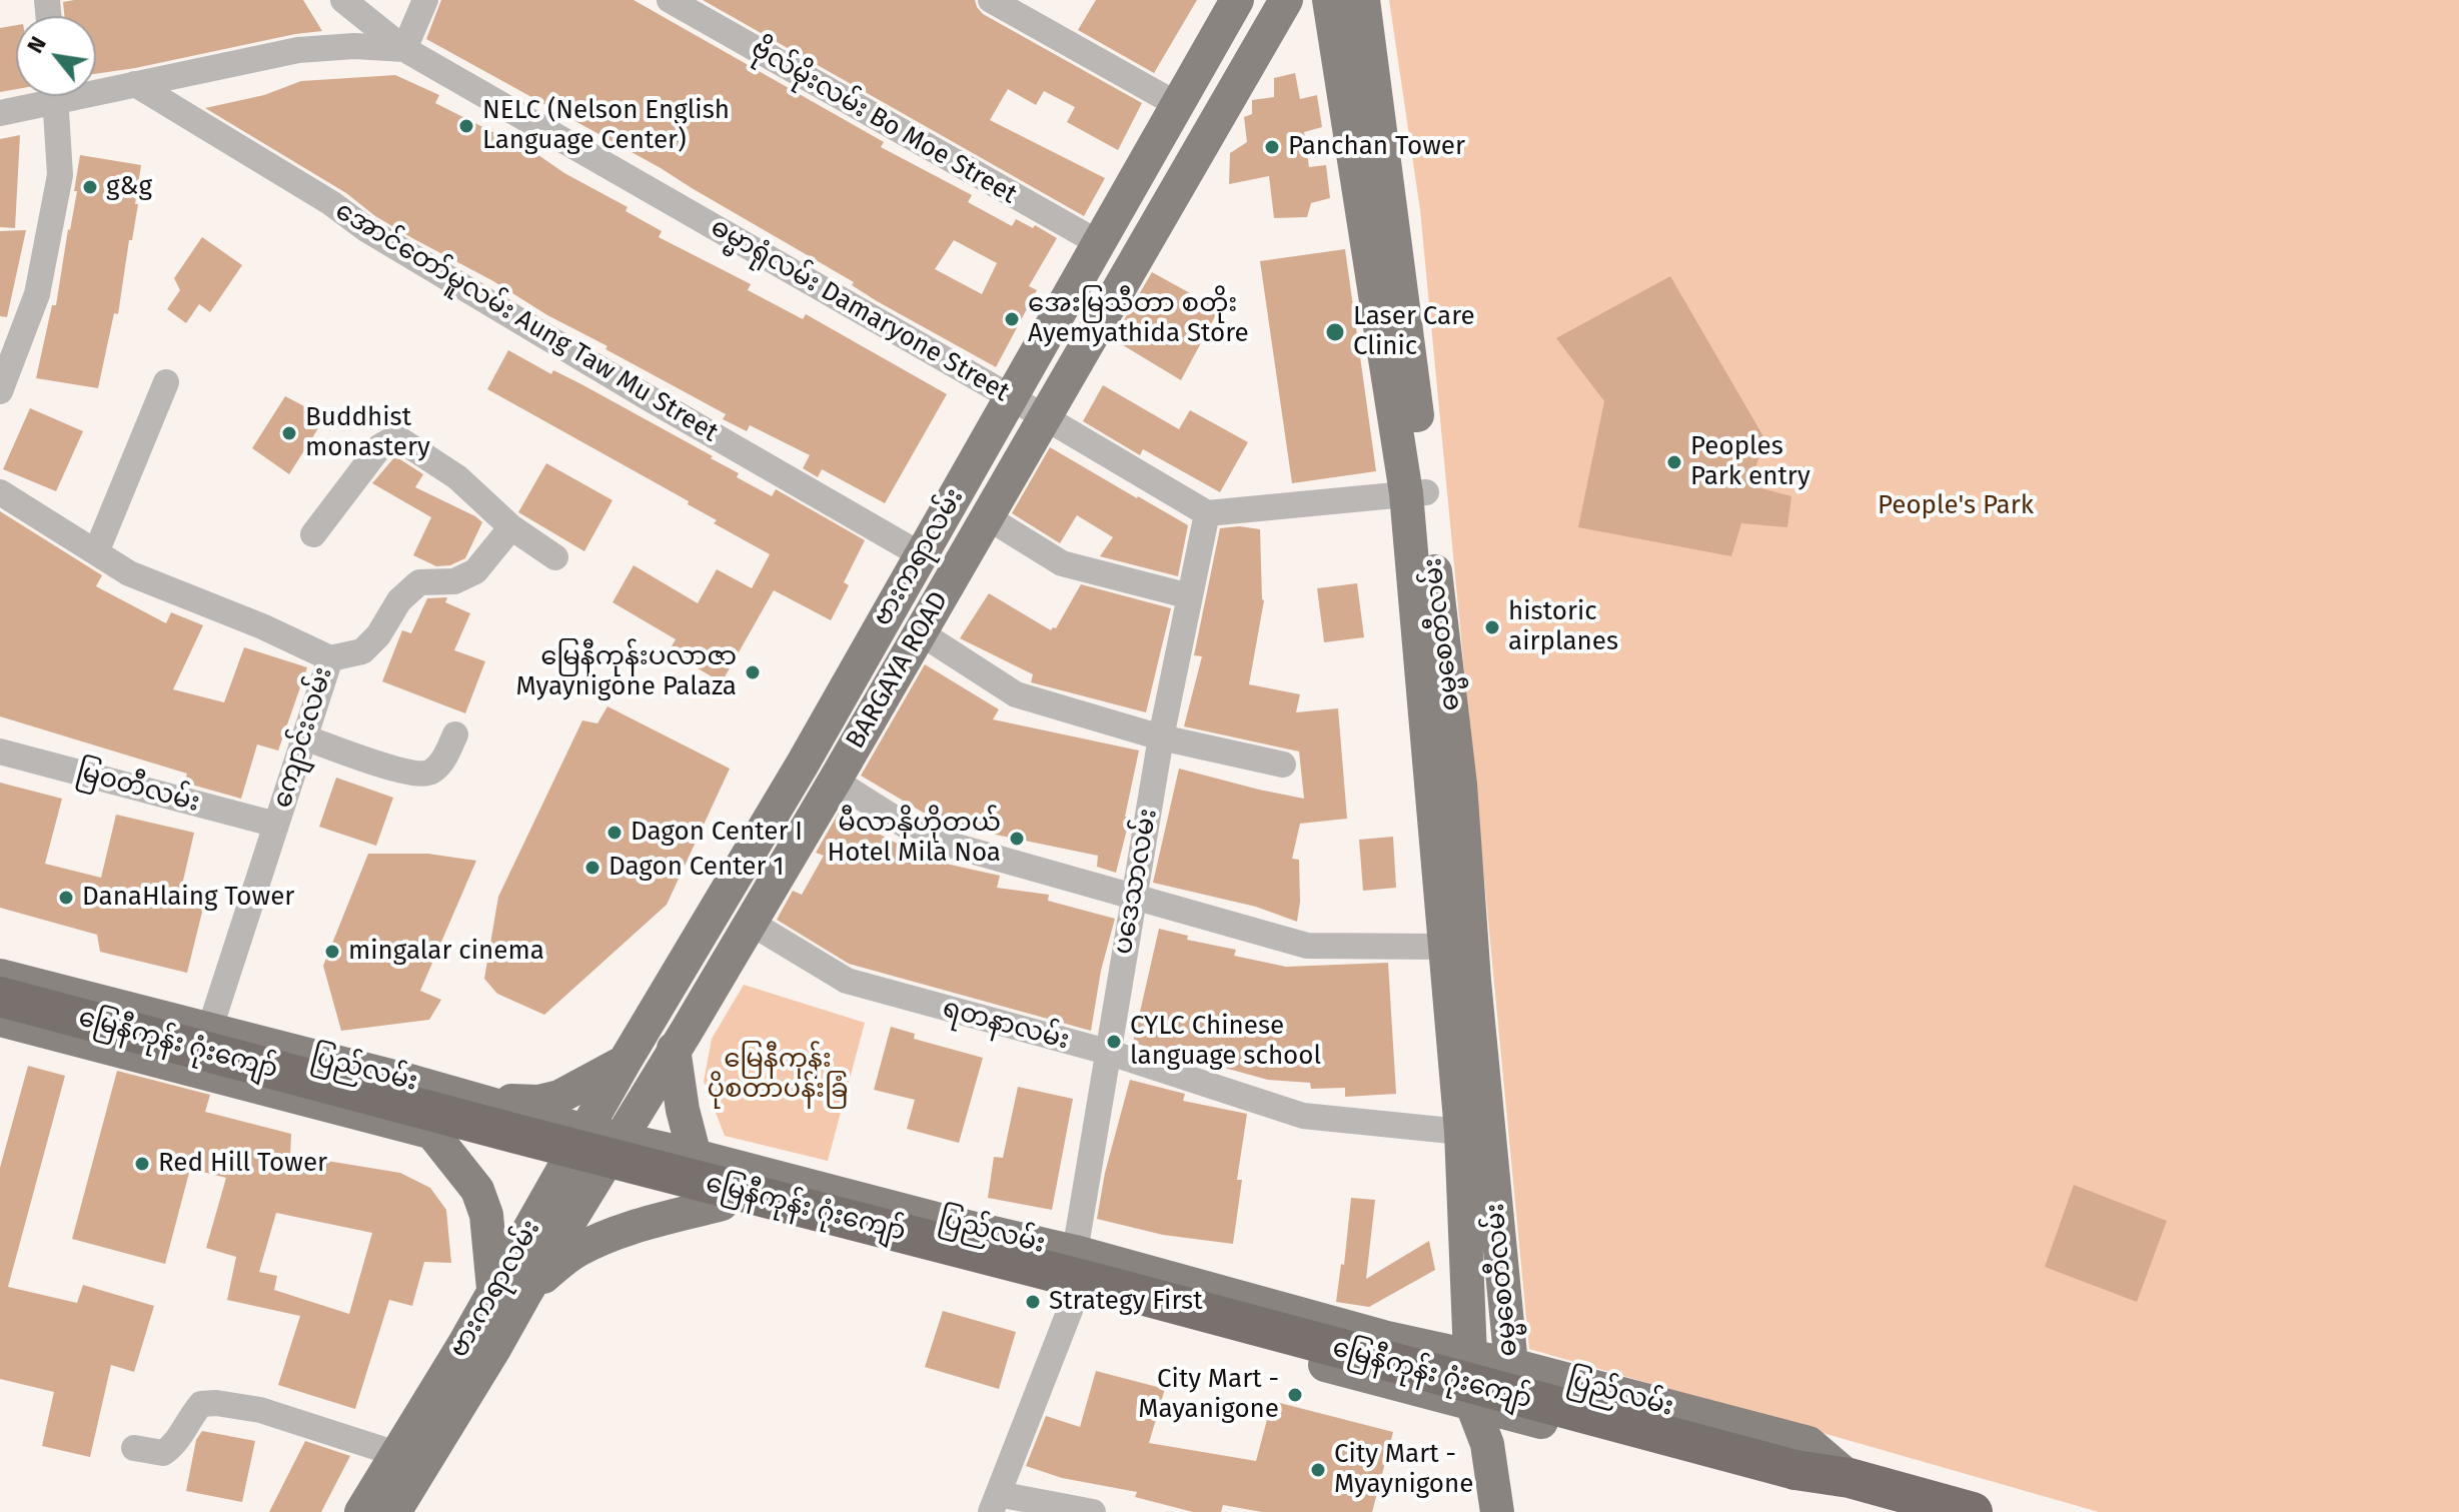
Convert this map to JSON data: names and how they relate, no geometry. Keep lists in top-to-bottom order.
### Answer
{
  "streets": {
    "highway": ["မြေနီကုန်း ဂုံးကျော်", "ပြည်လမ်း"],
    "main road": ["ဗားကရာလမ်း", "ဓမ္မစေတီလမ်း", "BARGAYA ROAD"],
    "street": [
      "ဗိုလ်မိုးလမ်း Bo Moe Street",
      "ဓမ္မာရုံလမ်း Damaryone Street",
      "အောင်တော်မူလမ်း Aung Taw Mu Street",
      "ကျောင်းလမ်း",
      "မြဝတီလမ်း",
      "ပဒေသာလမ်း",
      "ရတနာလမ်း"
    ]
  },
  "crossings": [
    ["ဗိုလ်မိုးလမ်း Bo Moe Street", "ဗားကရာလမ်း"],
    ["ဓမ္မာရုံလမ်း Damaryone Street", "ဗားကရာလမ်း"],
    ["ဓမ္မာရုံလမ်း Damaryone Street", "BARGAYA ROAD"],
    ["ဓမ္မာရုံလမ်း Damaryone Street", "ပဒေသာလမ်း"],
    ["အောင်တော်မူလမ်း Aung Taw Mu Street", "ဗားကရာလမ်း"],
    ["ဗားကရာလမ်း", "ပြည်လမ်း"],
    ["ဓမ္မစေတီလမ်း", "ရတနာလမ်း"],
    ["ဓမ္မစေတီလမ်း", "ပြည်လမ်း"],
    ["BARGAYA ROAD", "ရတနာလမ်း"],
    ["ကျောင်းလမ်း", "မြဝတီလမ်း"],
    ["ကျောင်းလမ်း", "ပြည်လမ်း"],
    ["ပဒေသာလမ်း", "ရတနာလမ်း"],
    ["ပဒေသာလမ်း", "ပြည်လမ်း"],
    ["မြေနီကုန်း ဂုံးကျော်", "ပြည်လမ်း"]
  ],
  "parks": ["People's Park", "မြေနီကုန်း ပိုစတာပန်းခြံ"],
  "places": [
    "NELC (Nelson English Language Center)",
    "Panchan Tower",
    "g&g",
    "အေးမြသီတာ စတိုး Ayemyathida Store",
    "Laser Care Clinic",
    "Buddhist monastery",
    "Peoples Park entry",
    "historic airplanes",
    "မြေနီကုန်းပလာဇာ Myaynigone Palaza",
    "Dagon Center I",
    "မီလာနိုဟိုတယ် Hotel Mila Noa",
    "Dagon Center 1",
    "DanaHlaing Tower",
    "mingalar cinema",
    "CYLC Chinese language school",
    "Red Hill Tower",
    "Strategy First",
    "City Mart - Mayanigone",
    "City Mart - Myaynigone"
  ],
  "north": "top left"
}
